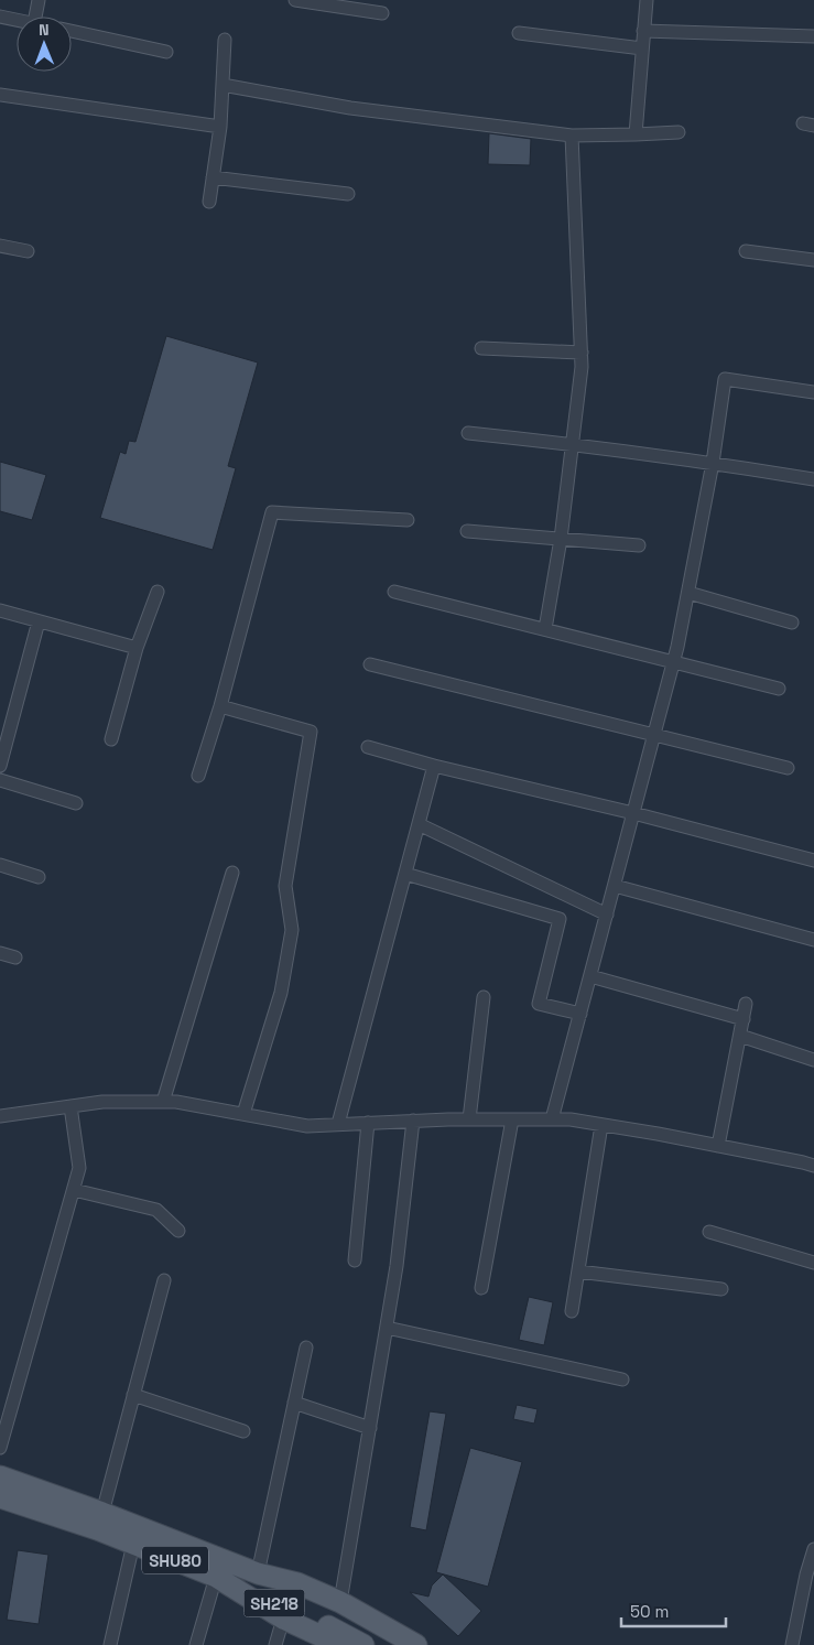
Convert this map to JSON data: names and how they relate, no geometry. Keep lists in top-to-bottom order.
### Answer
{
  "streets": {
    "main road": ["SHU80", "SH218"]
  },
  "crossings": [
    ["SHU80", "SH218"]
  ],
  "scale_bar": "50 m",
  "north": "top"
}
